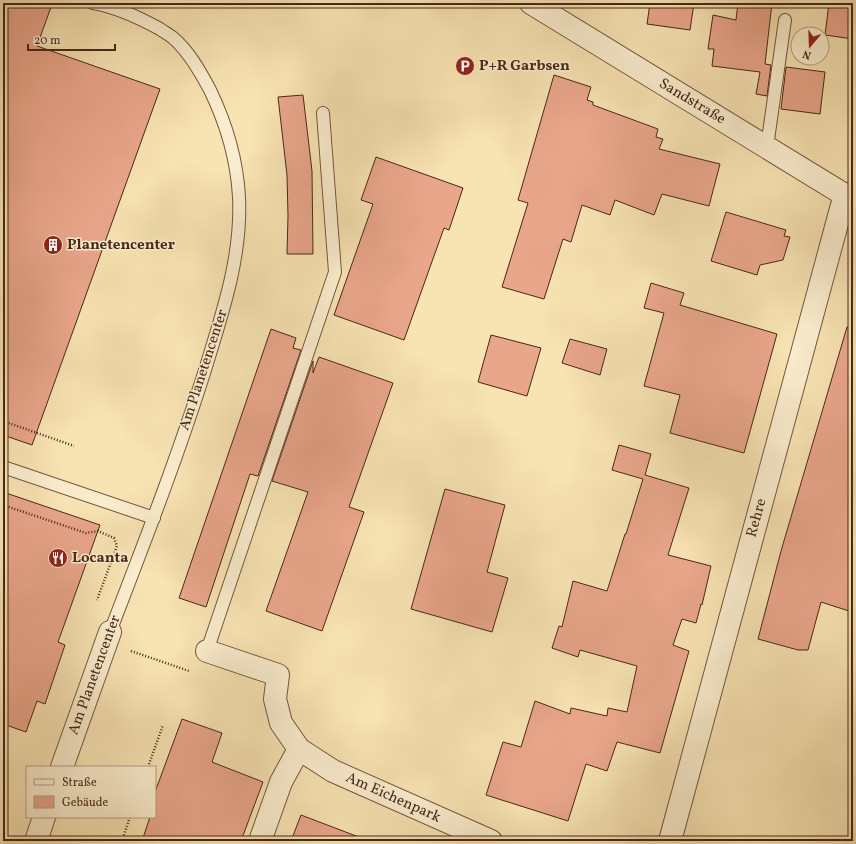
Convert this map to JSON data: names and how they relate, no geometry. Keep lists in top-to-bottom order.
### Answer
{
  "streets": {
    "street": [
      "Sandstraße",
      "Am Planetencenter",
      "Rehre",
      "Am Eichenpark"
    ]
  },
  "crossings": [
    ["Sandstraße", "Rehre"]
  ],
  "places": {
    "parking": ["P+R Garbsen"],
    "building": ["Planetencenter"],
    "restaurant": ["Locanta"]
  },
  "legend": ["Straße", "Gebäude"],
  "scale_bar": "20 m",
  "north": "bottom"
}
